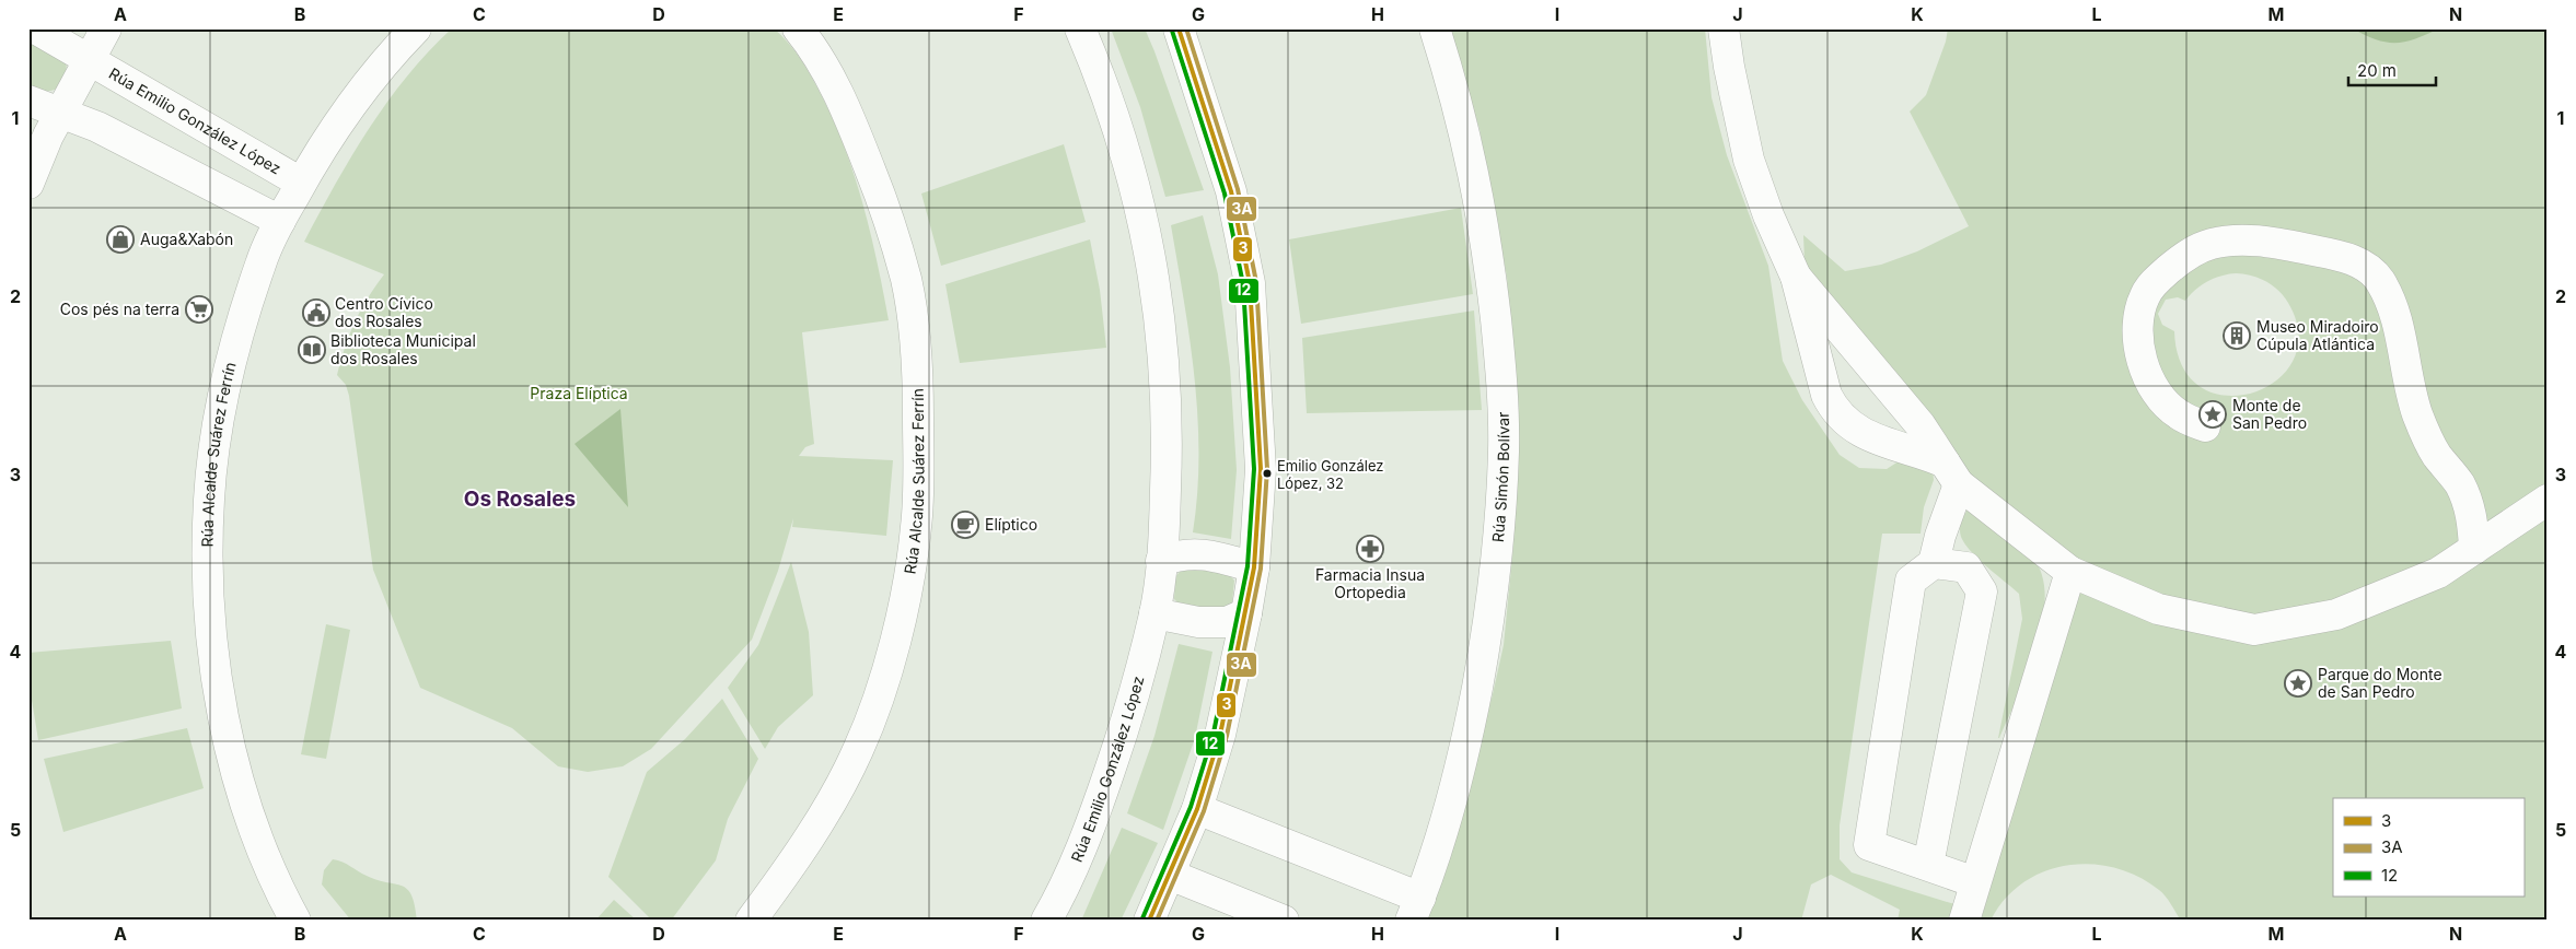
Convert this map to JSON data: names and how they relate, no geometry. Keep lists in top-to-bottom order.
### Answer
{
  "streets": {
    "street": ["Rúa Emilio González López", "Rúa Alcalde Suárez Ferrín", "Rúa Simón Bolívar"]
  },
  "crossings": [
    ["Rúa Emilio González López", "Rúa Alcalde Suárez Ferrín"]
  ],
  "districts": ["Os Rosales"],
  "parks": ["Praza Elíptica"],
  "places": {
    "shop": ["Auga&Xabón"],
    "supermarket": ["Cos pés na terra"],
    "public building": ["Centro Cívico dos Rosales"],
    "building": ["Museo Miradoiro Cúpula Atlántica"],
    "library": ["Biblioteca Municipal dos Rosales"],
    "place": ["Monte de San Pedro", "Parque do Monte de San Pedro"],
    "other": ["Emilio González López, 32"],
    "cafe": ["Elíptico"],
    "pharmacy": ["Farmacia Insua Ortopedia"]
  },
  "lines": ["transit line 3", "transit line 3A", "transit line 12"],
  "legend": ["3", "3A", "12"],
  "scale_bar": "20 m",
  "grid": {
    "columns": [
      "A",
      "B",
      "C",
      "D",
      "E",
      "F",
      "G",
      "H",
      "I",
      "J",
      "K",
      "L",
      "M",
      "N"
    ],
    "rows": [
      "1",
      "2",
      "3",
      "4",
      "5"
    ]
  }
}
